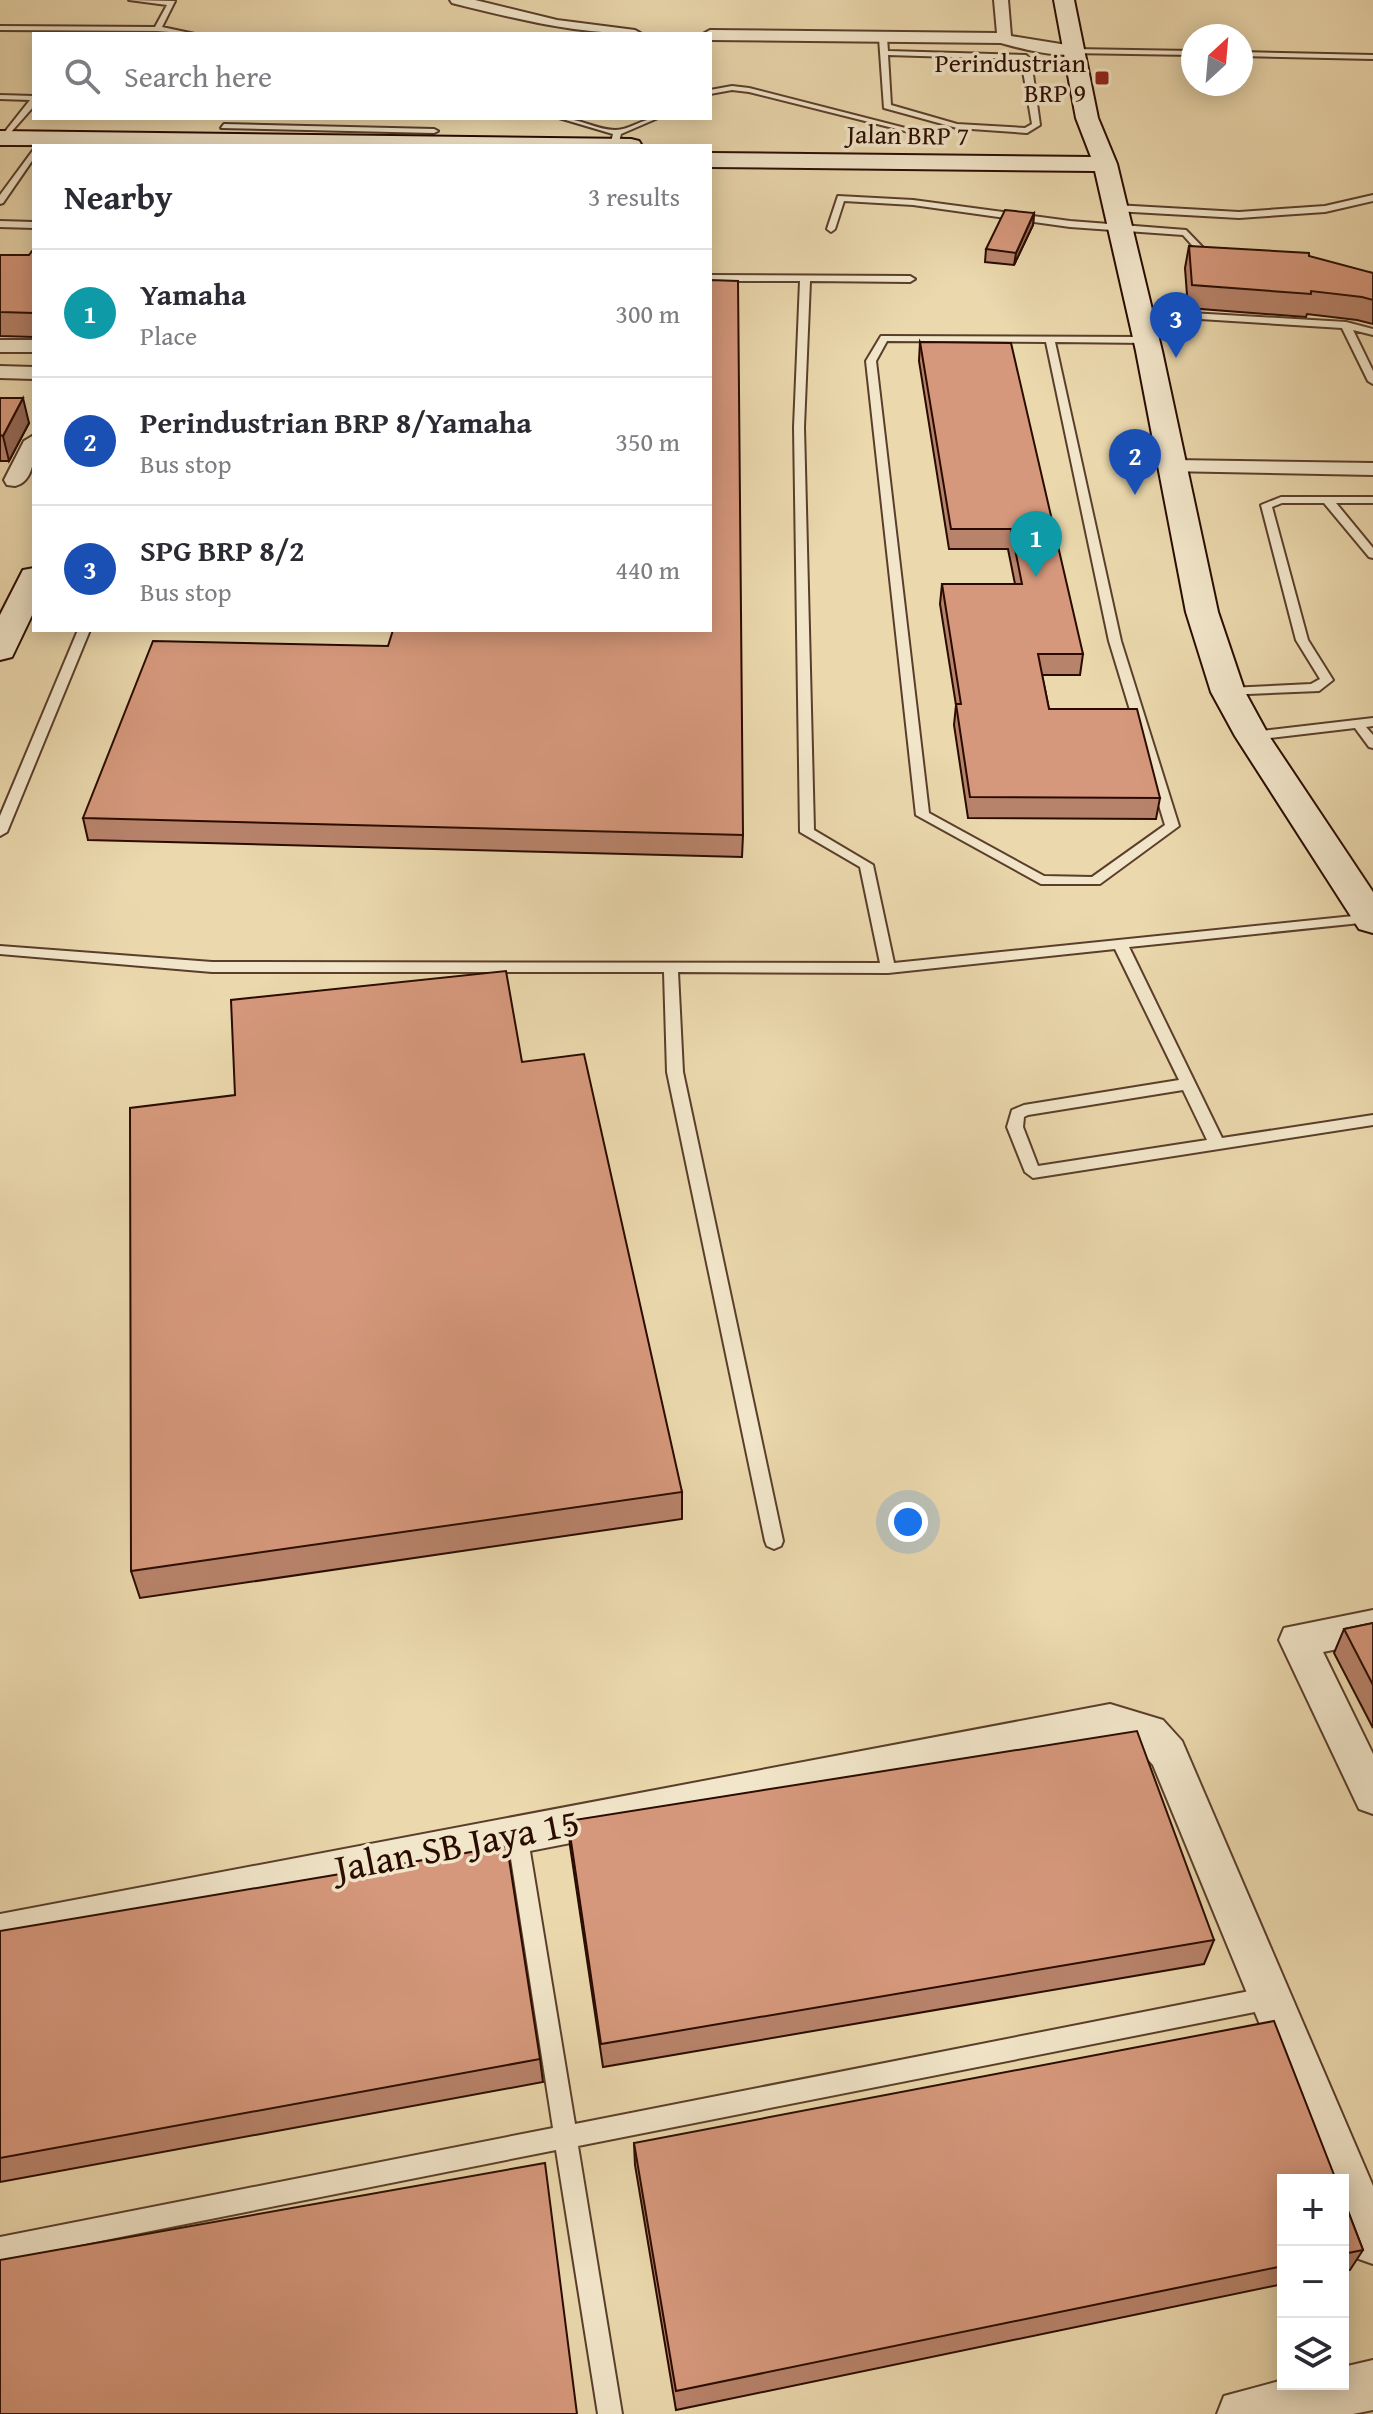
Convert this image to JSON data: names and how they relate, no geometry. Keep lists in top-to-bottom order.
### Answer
{
  "streets": {
    "main road": ["Jalan BRP 7"],
    "street": ["Jalan SB Jaya 15"]
  },
  "places": {
    "transit": ["Perindustrian BRP 9"]
  },
  "north": "top right",
  "page": {
    "search": "Search here",
    "heading": ["Nearby", "3 results"],
    "list": [
      {
        "mark": "1",
        "name": "Yamaha",
        "note": "Place",
        "value": "300 m"
      },
      {
        "mark": "2",
        "name": "Perindustrian BRP 8/Yamaha",
        "note": "Bus stop",
        "value": "350 m"
      },
      {
        "mark": "3",
        "name": "SPG BRP 8/2",
        "note": "Bus stop",
        "value": "440 m"
      }
    ],
    "pins": ["3", "2", "1"],
    "map_buttons": ["+", "−"]
  }
}
